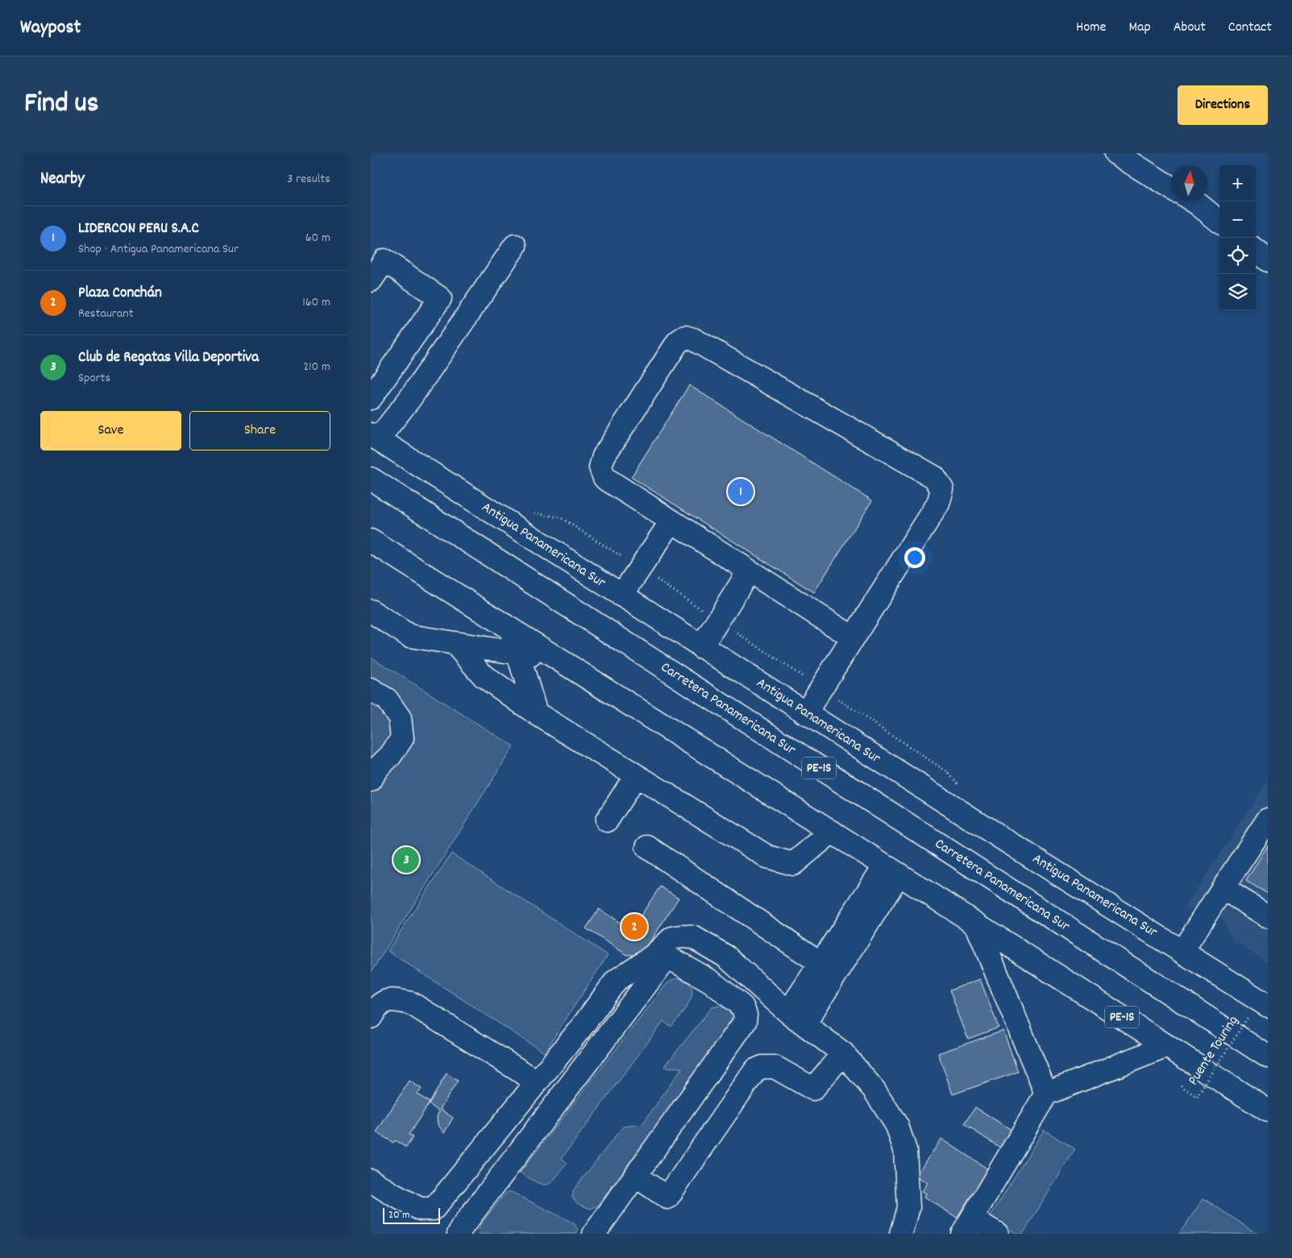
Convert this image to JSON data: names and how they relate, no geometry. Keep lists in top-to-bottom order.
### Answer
{
  "streets": {
    "main road": ["Antigua Panamericana Sur", "Carretera Panamericana Sur", "PE-1S"],
    "path": ["Puente Touring"]
  },
  "scale_bar": "20 m",
  "north": "top",
  "page": {
    "header": "Waypost",
    "nav": [
      "Home",
      "Map",
      "About",
      "Contact"
    ],
    "title": "Find us",
    "buttons": [
      "Directions",
      ["Save", "Share"]
    ],
    "heading": ["Nearby", "3 results"],
    "map_buttons": ["+", "−"],
    "list": [
      {
        "mark": "1",
        "name": "LIDERCON PERU S.A.C",
        "note": "Shop · Antigua Panamericana Sur",
        "value": "60 m"
      },
      {
        "mark": "2",
        "name": "Plaza Conchán",
        "note": "Restaurant",
        "value": "160 m"
      },
      {
        "mark": "3",
        "name": "Club de Regatas Villa Deportiva",
        "note": "Sports",
        "value": "210 m"
      }
    ],
    "pins": ["1", "3", "2"],
    "scale": "20 m"
  }
}
